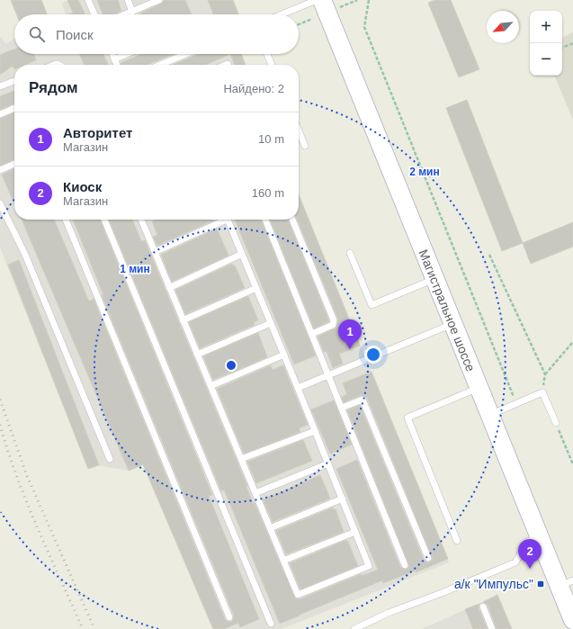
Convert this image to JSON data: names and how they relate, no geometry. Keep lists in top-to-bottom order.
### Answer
{
  "streets": {
    "main road": ["Магистральное шоссе"]
  },
  "places": {
    "transit": ["а/к \"Импульс\""]
  },
  "north": "bottom left",
  "page": {
    "map_buttons": ["+", "−"],
    "search": "Поиск",
    "heading": ["Рядом", "Найдено: 2"],
    "list": [
      {
        "mark": "1",
        "name": "Авторитет",
        "note": "Магазин",
        "value": "10 m"
      },
      {
        "mark": "2",
        "name": "Киоск",
        "note": "Магазин",
        "value": "160 m"
      }
    ],
    "pins": ["1", "2"]
  },
  "rings": ["2 мин", "1 мин"]
}
